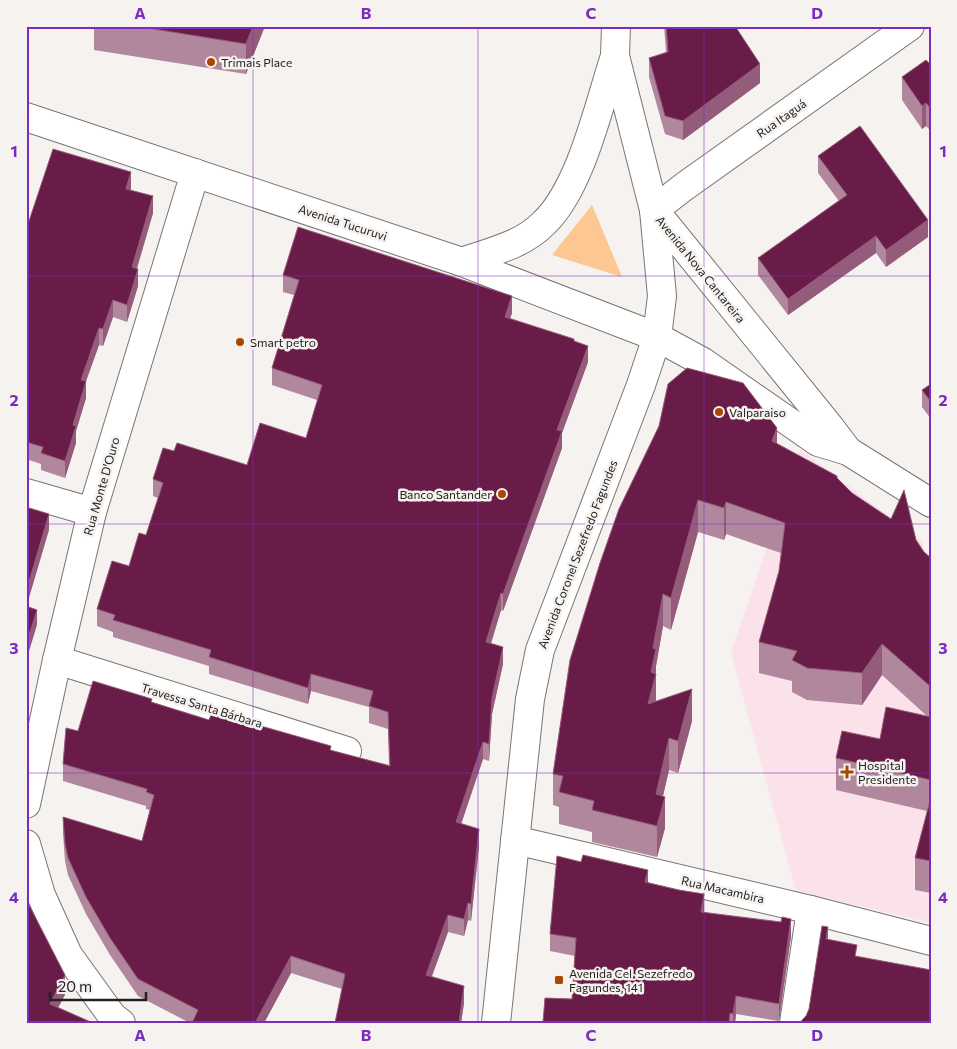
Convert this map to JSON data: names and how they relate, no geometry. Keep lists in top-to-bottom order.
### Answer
{
  "streets": {
    "main road": [
      "Rua Itaguá",
      "Avenida Tucuruvi",
      "Avenida Nova Cantareira",
      "Rua Monte D'Ouro",
      "Avenida Coronel Sezefredo Fagundes",
      "Travessa Santa Bárbara",
      "Rua Macambira"
    ]
  },
  "crossings": [
    ["Rua Itaguá", "Avenida Nova Cantareira"],
    ["Rua Itaguá", "Avenida Coronel Sezefredo Fagundes"],
    ["Avenida Tucuruvi", "Avenida Nova Cantareira"],
    ["Avenida Tucuruvi", "Rua Monte D'Ouro"],
    ["Avenida Tucuruvi", "Avenida Coronel Sezefredo Fagundes"],
    ["Avenida Nova Cantareira", "Avenida Coronel Sezefredo Fagundes"],
    ["Rua Monte D'Ouro", "Travessa Santa Bárbara"],
    ["Avenida Coronel Sezefredo Fagundes", "Rua Macambira"]
  ],
  "places": {
    "other": [
      "Trimais Place",
      "Smart petro",
      "Valparaiso",
      "Banco Santander"
    ],
    "health": ["Hospital Presidente"],
    "transit": ["Avenida Cel. Sezefredo Fagundes, 141"]
  },
  "scale_bar": "20 m",
  "grid": {
    "columns": [
      "A",
      "B",
      "C",
      "D"
    ],
    "rows": [
      "1",
      "2",
      "3",
      "4"
    ]
  }
}
